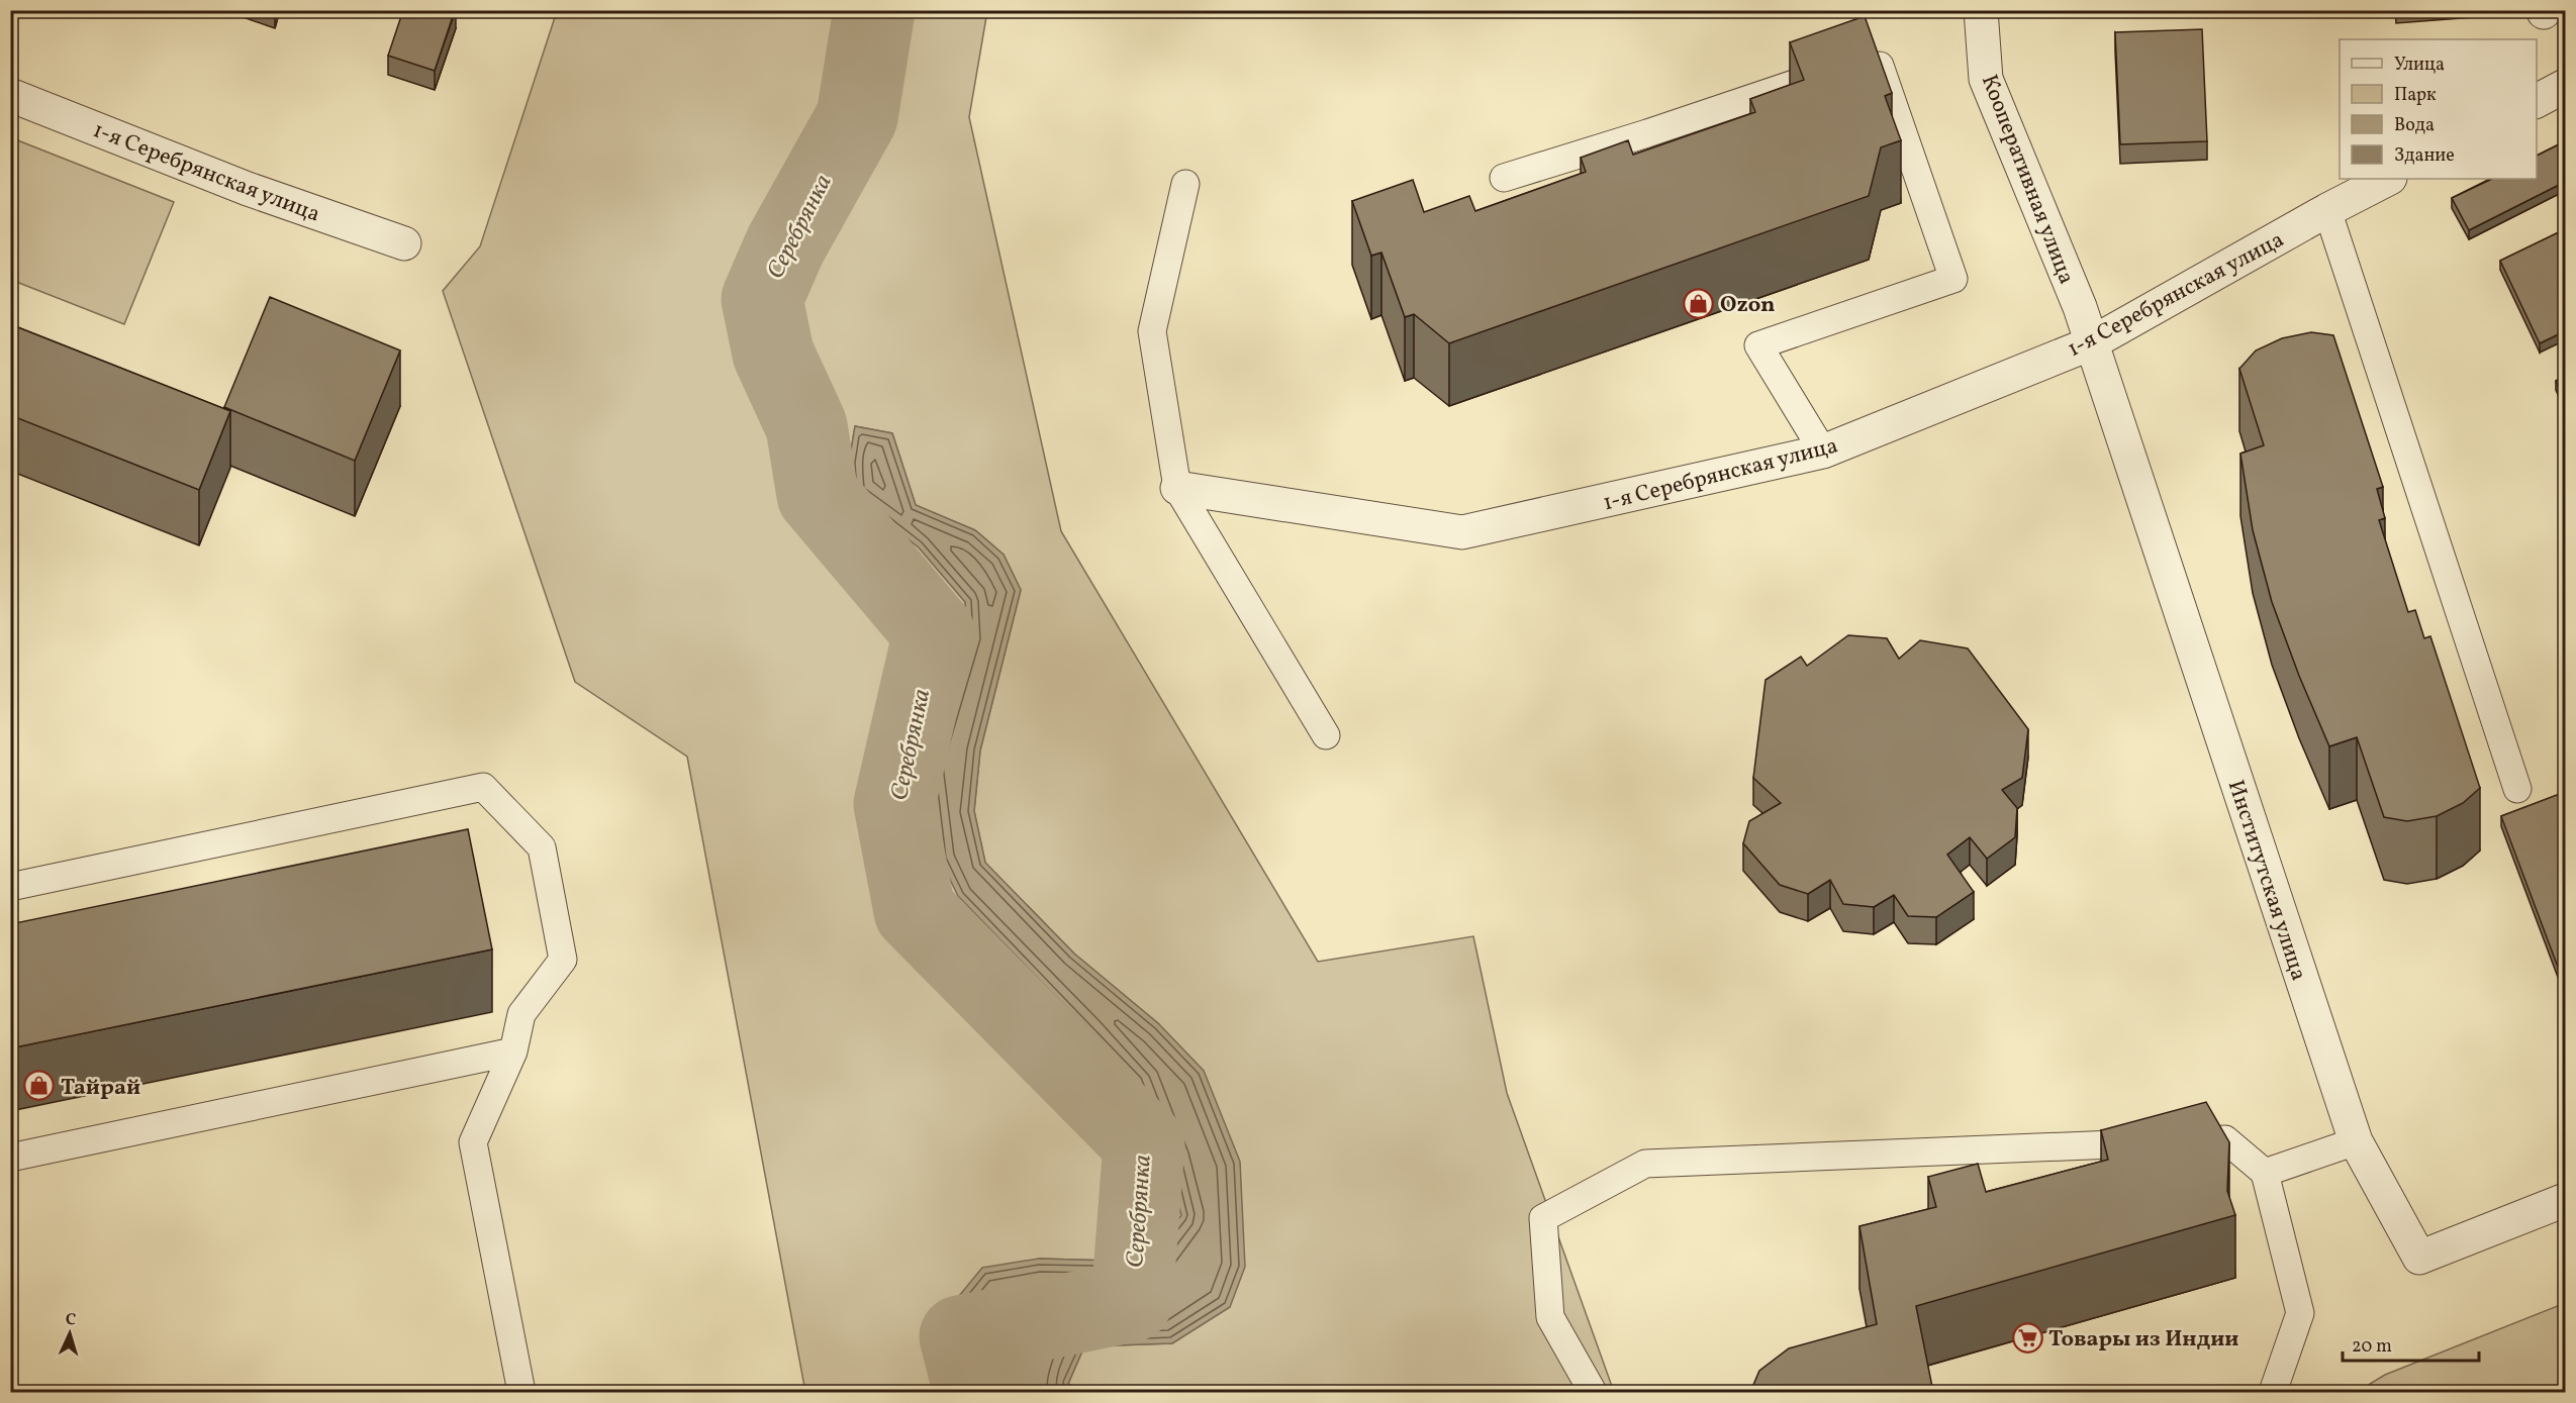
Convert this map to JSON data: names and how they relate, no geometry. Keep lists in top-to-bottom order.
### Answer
{
  "streets": {
    "street": ["1-я Серебрянская улица", "Кооперативная улица", "Институтская улица"]
  },
  "crossings": [
    ["1-я Серебрянская улица", "Кооперативная улица"],
    ["1-я Серебрянская улица", "Институтская улица"],
    ["Кооперативная улица", "Институтская улица"]
  ],
  "water": ["Серебрянка"],
  "places": {
    "shop": ["Ozon", "Тайрай"],
    "supermarket": ["Товары из Индии"]
  },
  "legend": [
    "Улица",
    "Парк",
    "Вода",
    "Здание"
  ],
  "scale_bar": "20 m",
  "north": "top"
}
